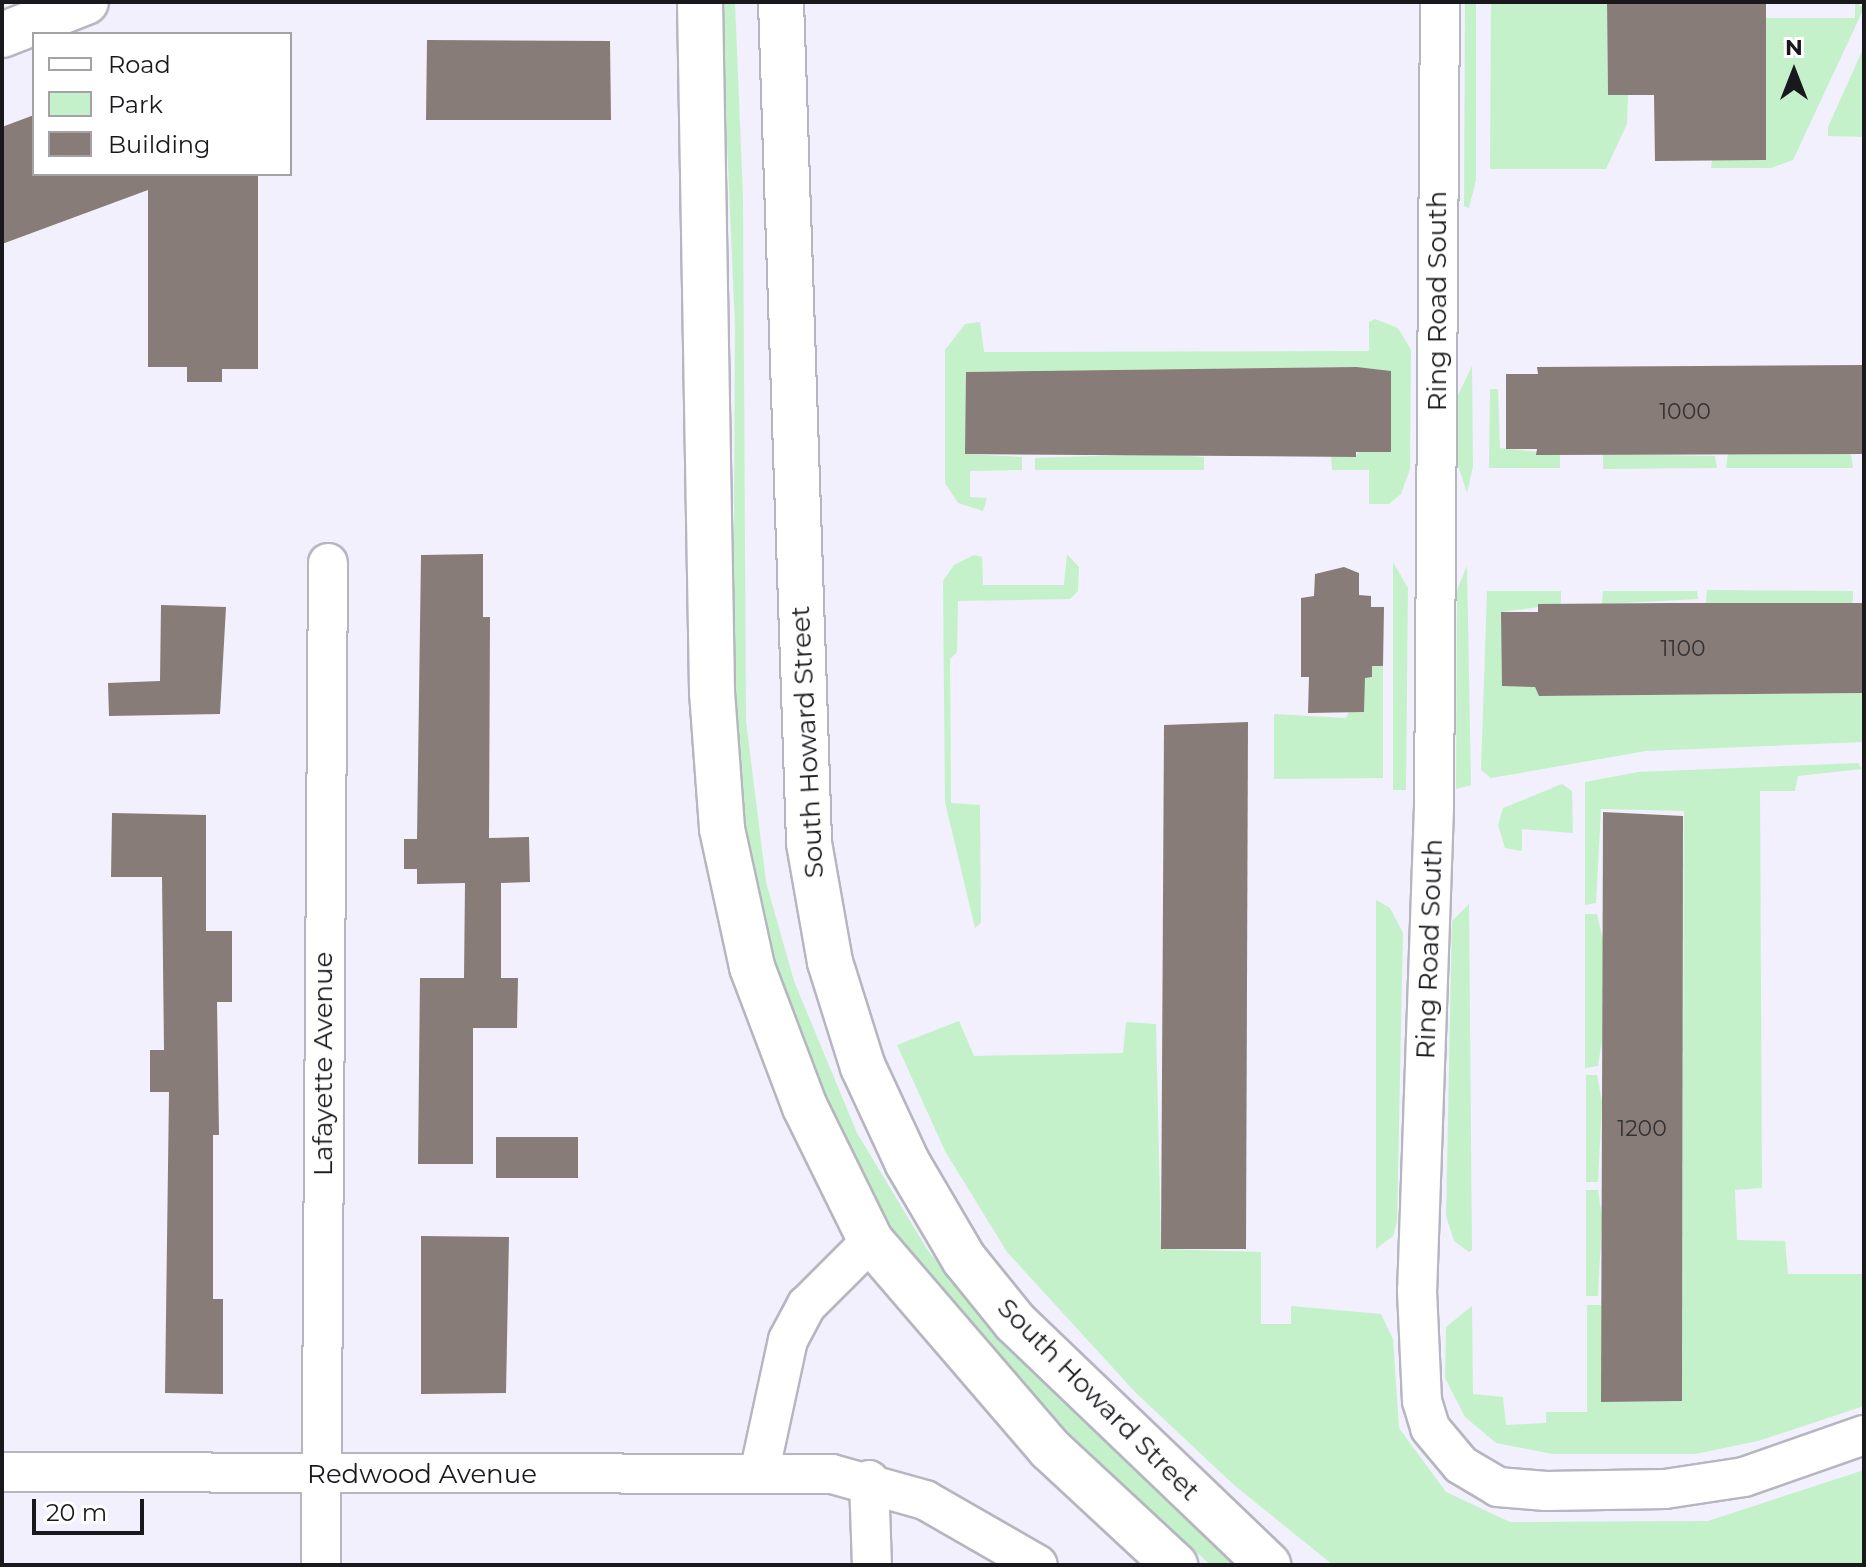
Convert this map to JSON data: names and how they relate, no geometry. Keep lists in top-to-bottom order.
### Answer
{
  "streets": {
    "street": [
      "Ring Road South",
      "South Howard Street",
      "Lafayette Avenue",
      "Redwood Avenue"
    ]
  },
  "crossings": [
    ["Lafayette Avenue", "Redwood Avenue"]
  ],
  "house_numbers": ["1000", "1100", "1200"],
  "legend": ["Road", "Park", "Building"],
  "scale_bar": "20 m",
  "north": "top"
}
